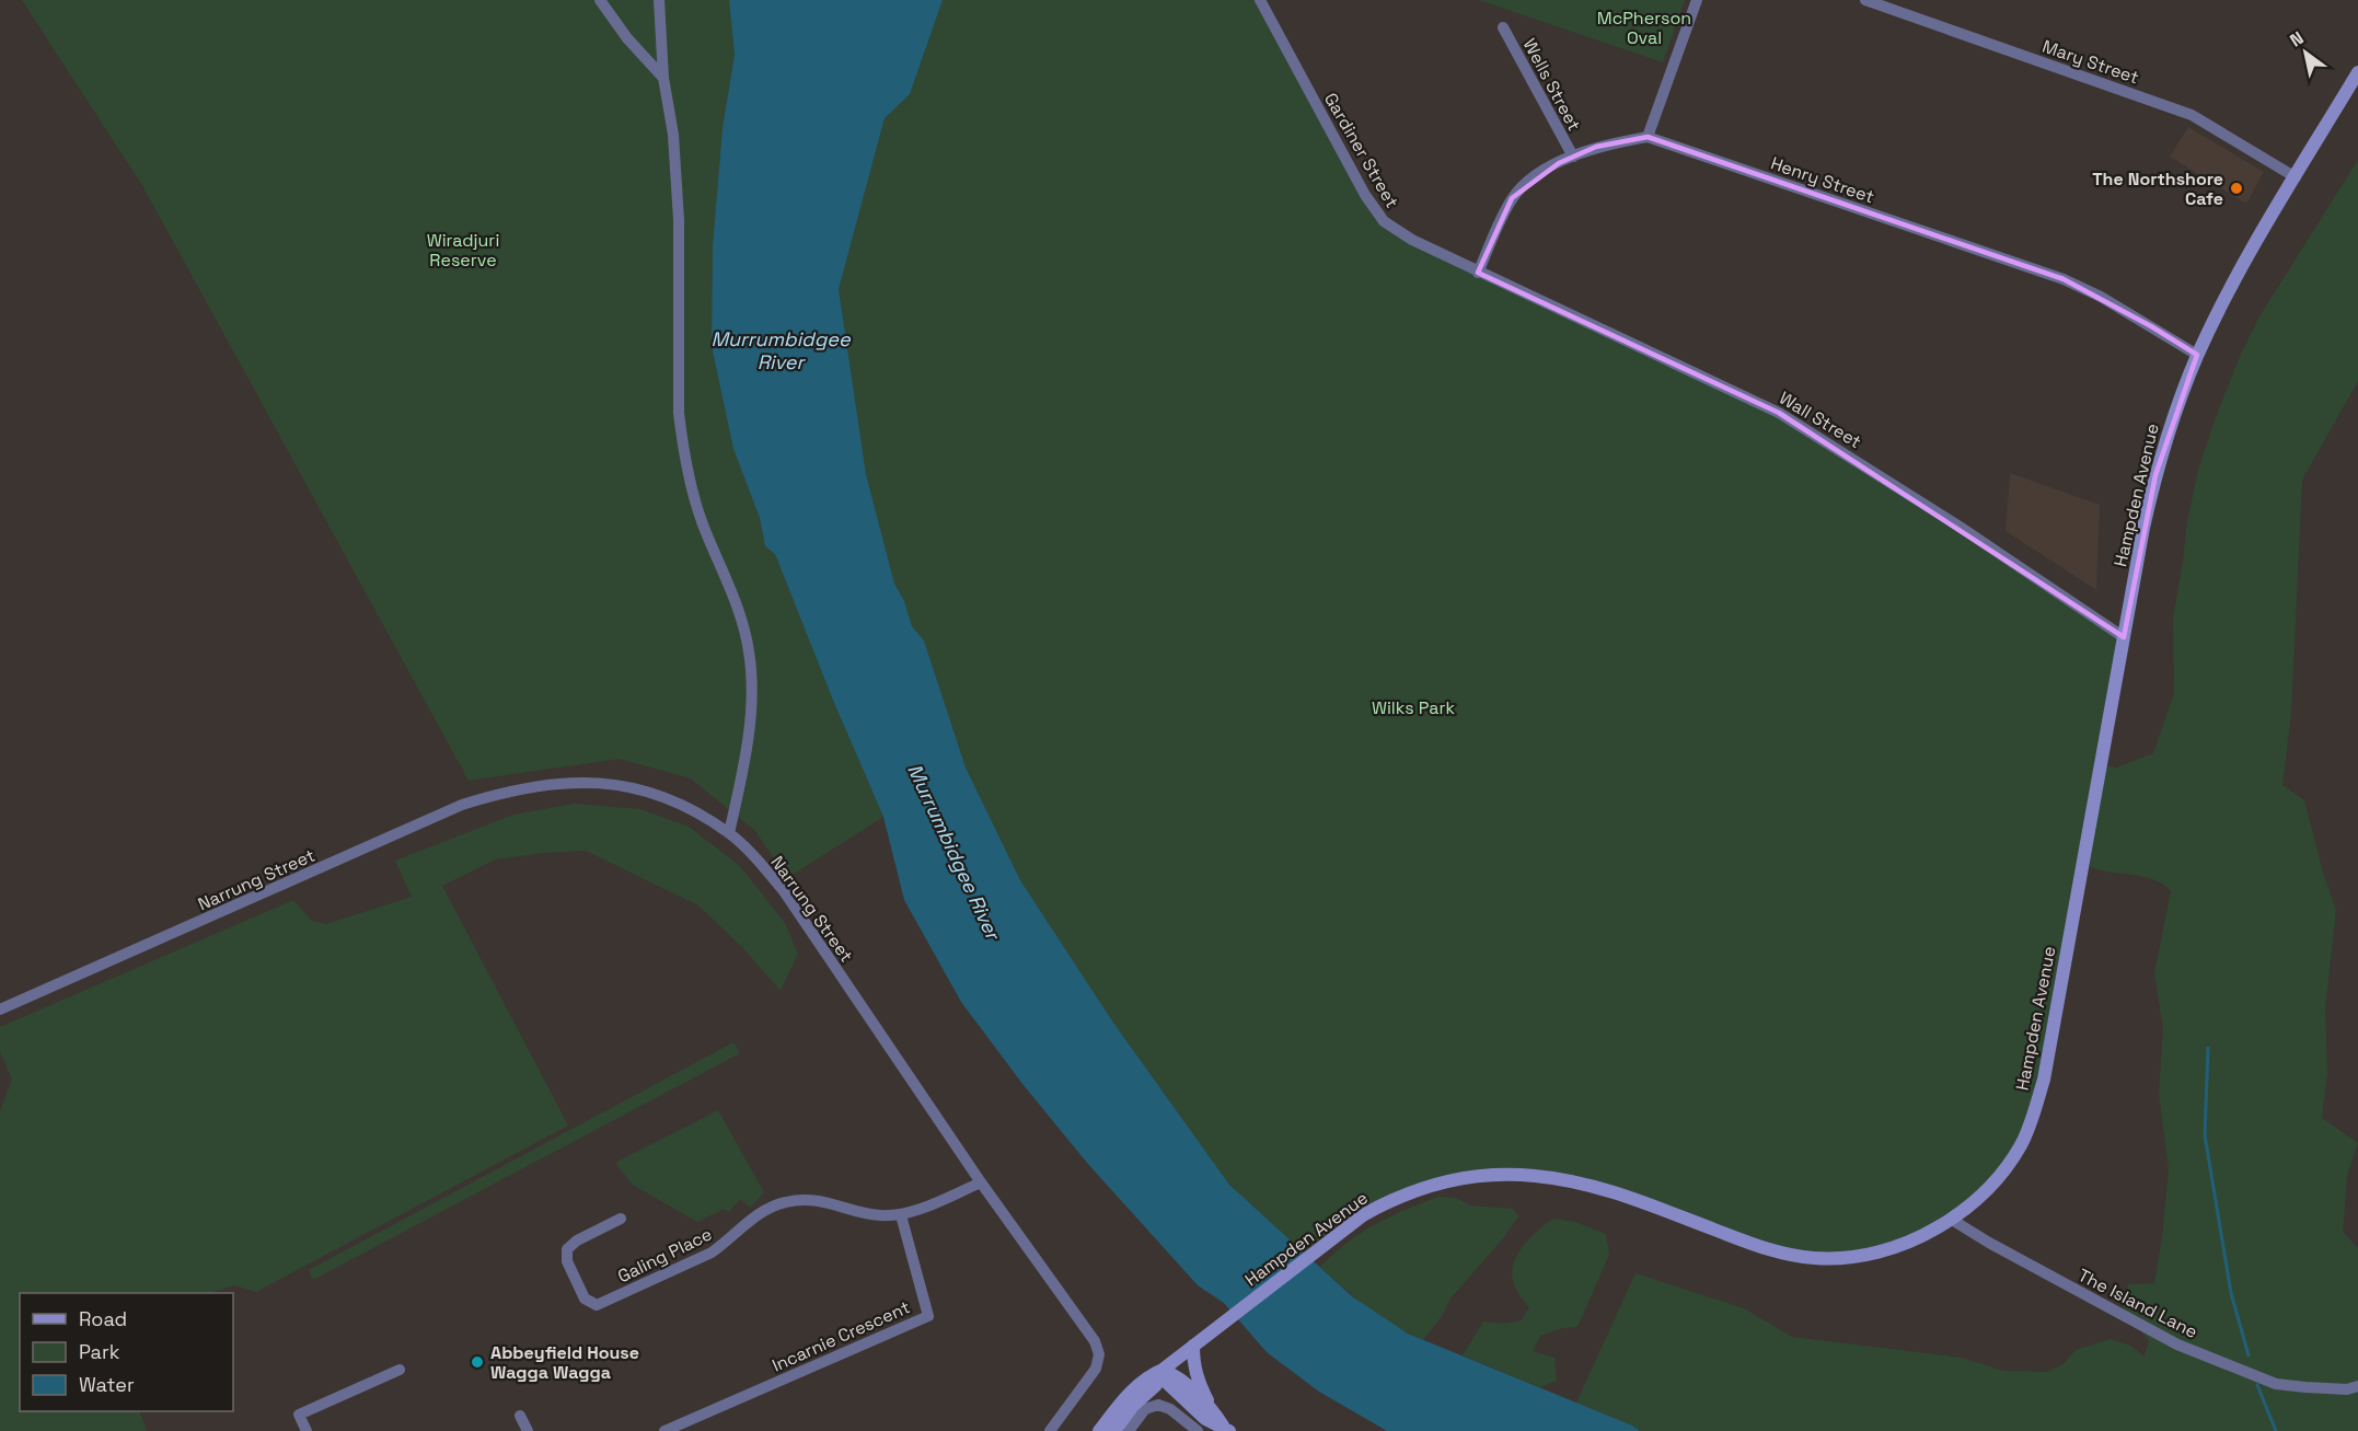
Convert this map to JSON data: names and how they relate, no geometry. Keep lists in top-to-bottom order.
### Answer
{
  "streets": {
    "main road": ["Hampden Avenue"],
    "street": [
      "Mary Street",
      "Wells Street",
      "Gardiner Street",
      "Henry Street",
      "Wall Street",
      "Narrung Street",
      "Galing Place",
      "The Island Lane",
      "Incarnie Crescent"
    ]
  },
  "crossings": [
    ["Mary Street", "Hampden Avenue"],
    ["Wells Street", "Henry Street"],
    ["Gardiner Street", "Henry Street"],
    ["Gardiner Street", "Wall Street"],
    ["Henry Street", "Wall Street"],
    ["Henry Street", "Hampden Avenue"],
    ["Wall Street", "Hampden Avenue"],
    ["Hampden Avenue", "The Island Lane"],
    ["Galing Place", "Incarnie Crescent"]
  ],
  "water": ["Murrumbidgee River"],
  "parks": ["McPherson Oval", "Wiradjuri Reserve", "Wilks Park"],
  "places": ["The Northshore Cafe", "Abbeyfield House Wagga Wagga"],
  "legend": ["Road", "Park", "Water"],
  "north": "top left"
}
